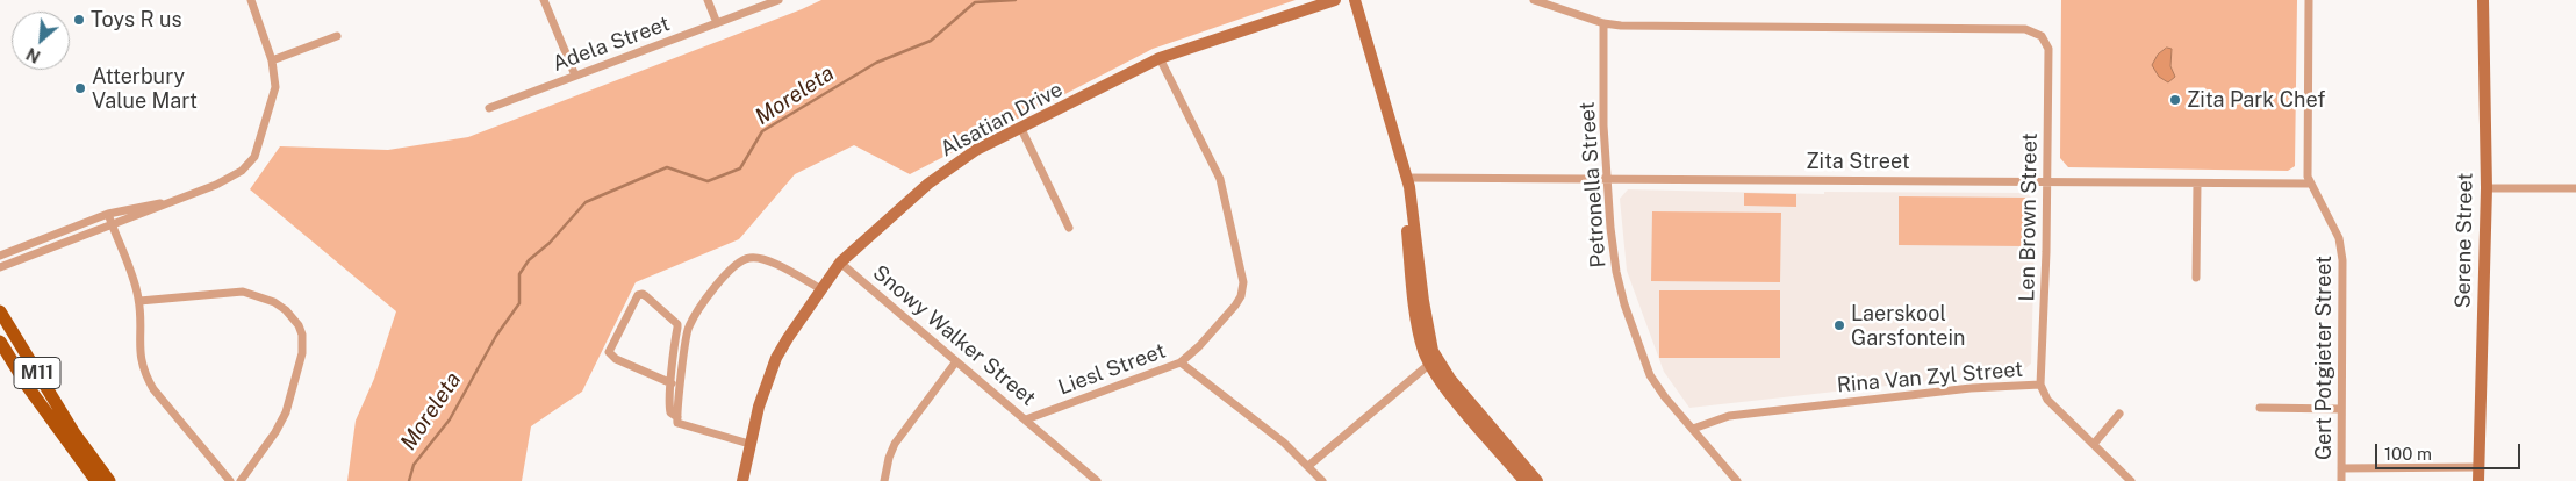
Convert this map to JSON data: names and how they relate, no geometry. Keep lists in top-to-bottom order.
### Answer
{
  "streets": {
    "main road": ["M11"],
    "street": [
      "Adela Street",
      "Alsatian Drive",
      "Zita Street",
      "Petronella Street",
      "Len Brown Street",
      "Serene Street",
      "Snowy Walker Street",
      "Gert Potgieter Street",
      "Liesl Street",
      "Rina Van Zyl Street"
    ]
  },
  "crossings": [
    ["Alsatian Drive", "Snowy Walker Street"],
    ["Alsatian Drive", "Liesl Street"],
    ["Zita Street", "Petronella Street"],
    ["Zita Street", "Len Brown Street"],
    ["Zita Street", "Gert Potgieter Street"],
    ["Petronella Street", "Len Brown Street"],
    ["Petronella Street", "Rina Van Zyl Street"],
    ["Len Brown Street", "Rina Van Zyl Street"],
    ["Snowy Walker Street", "Liesl Street"]
  ],
  "water": ["Moreleta"],
  "places": [
    "Toys R us",
    "Atterbury Value Mart",
    "Zita Park Chef",
    "Laerskool Garsfontein"
  ],
  "scale_bar": "100 m",
  "north": "bottom left"
}
